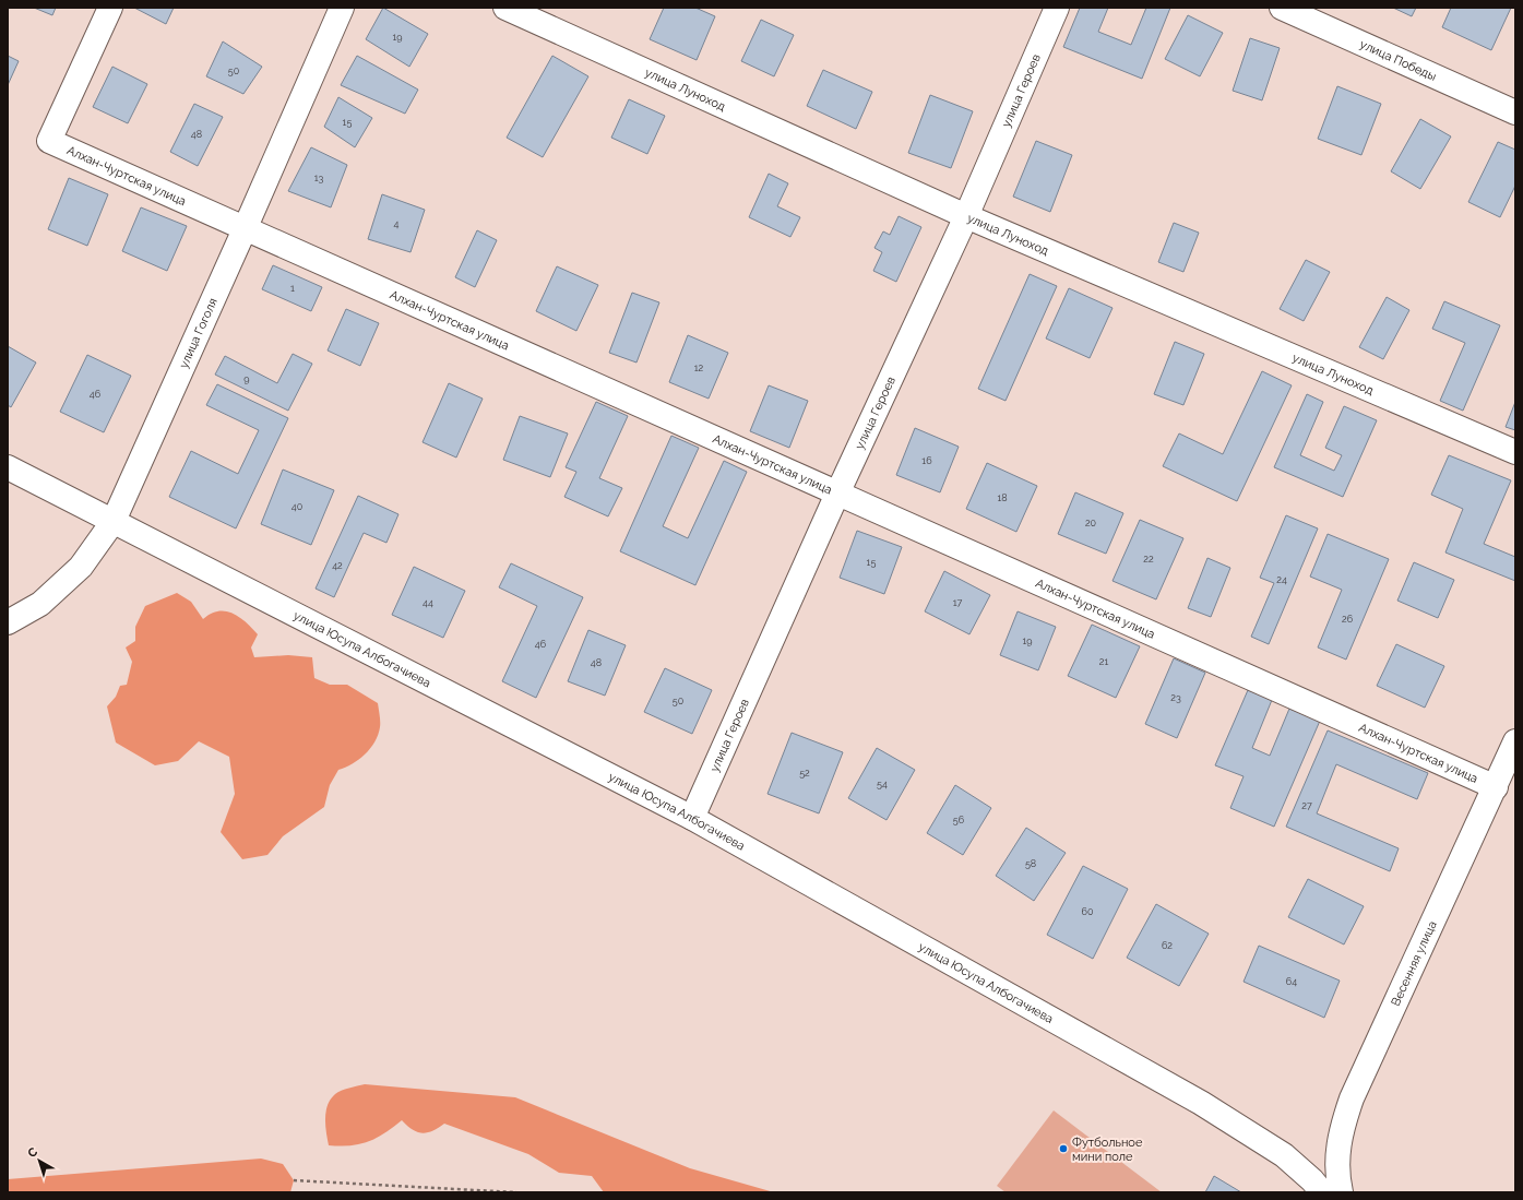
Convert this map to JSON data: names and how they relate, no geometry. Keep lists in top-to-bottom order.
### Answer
{
  "streets": {
    "street": [
      "улица Победы",
      "улица Луноход",
      "улица Героев",
      "Алхан-Чуртская улица",
      "улица Гоголя",
      "улица Юсупа Албогачиева",
      "Весенняя улица"
    ]
  },
  "crossings": [
    ["улица Луноход", "улица Героев"],
    ["улица Героев", "Алхан-Чуртская улица"],
    ["улица Героев", "улица Юсупа Албогачиева"],
    ["Алхан-Чуртская улица", "улица Гоголя"],
    ["Алхан-Чуртская улица", "Весенняя улица"],
    ["улица Гоголя", "улица Юсупа Албогачиева"]
  ],
  "places": ["Футбольное мини поле"],
  "house_numbers": [
    "19",
    "50",
    "15",
    "48",
    "13",
    "4",
    "1",
    "12",
    "9",
    "46",
    "16",
    "18",
    "40",
    "20",
    "22",
    "15",
    "42",
    "24",
    "44",
    "17",
    "26",
    "19",
    "46",
    "21",
    "48",
    "23",
    "50",
    "52",
    "54",
    "27",
    "56",
    "58",
    "60",
    "62",
    "64"
  ],
  "north": "top left"
}
